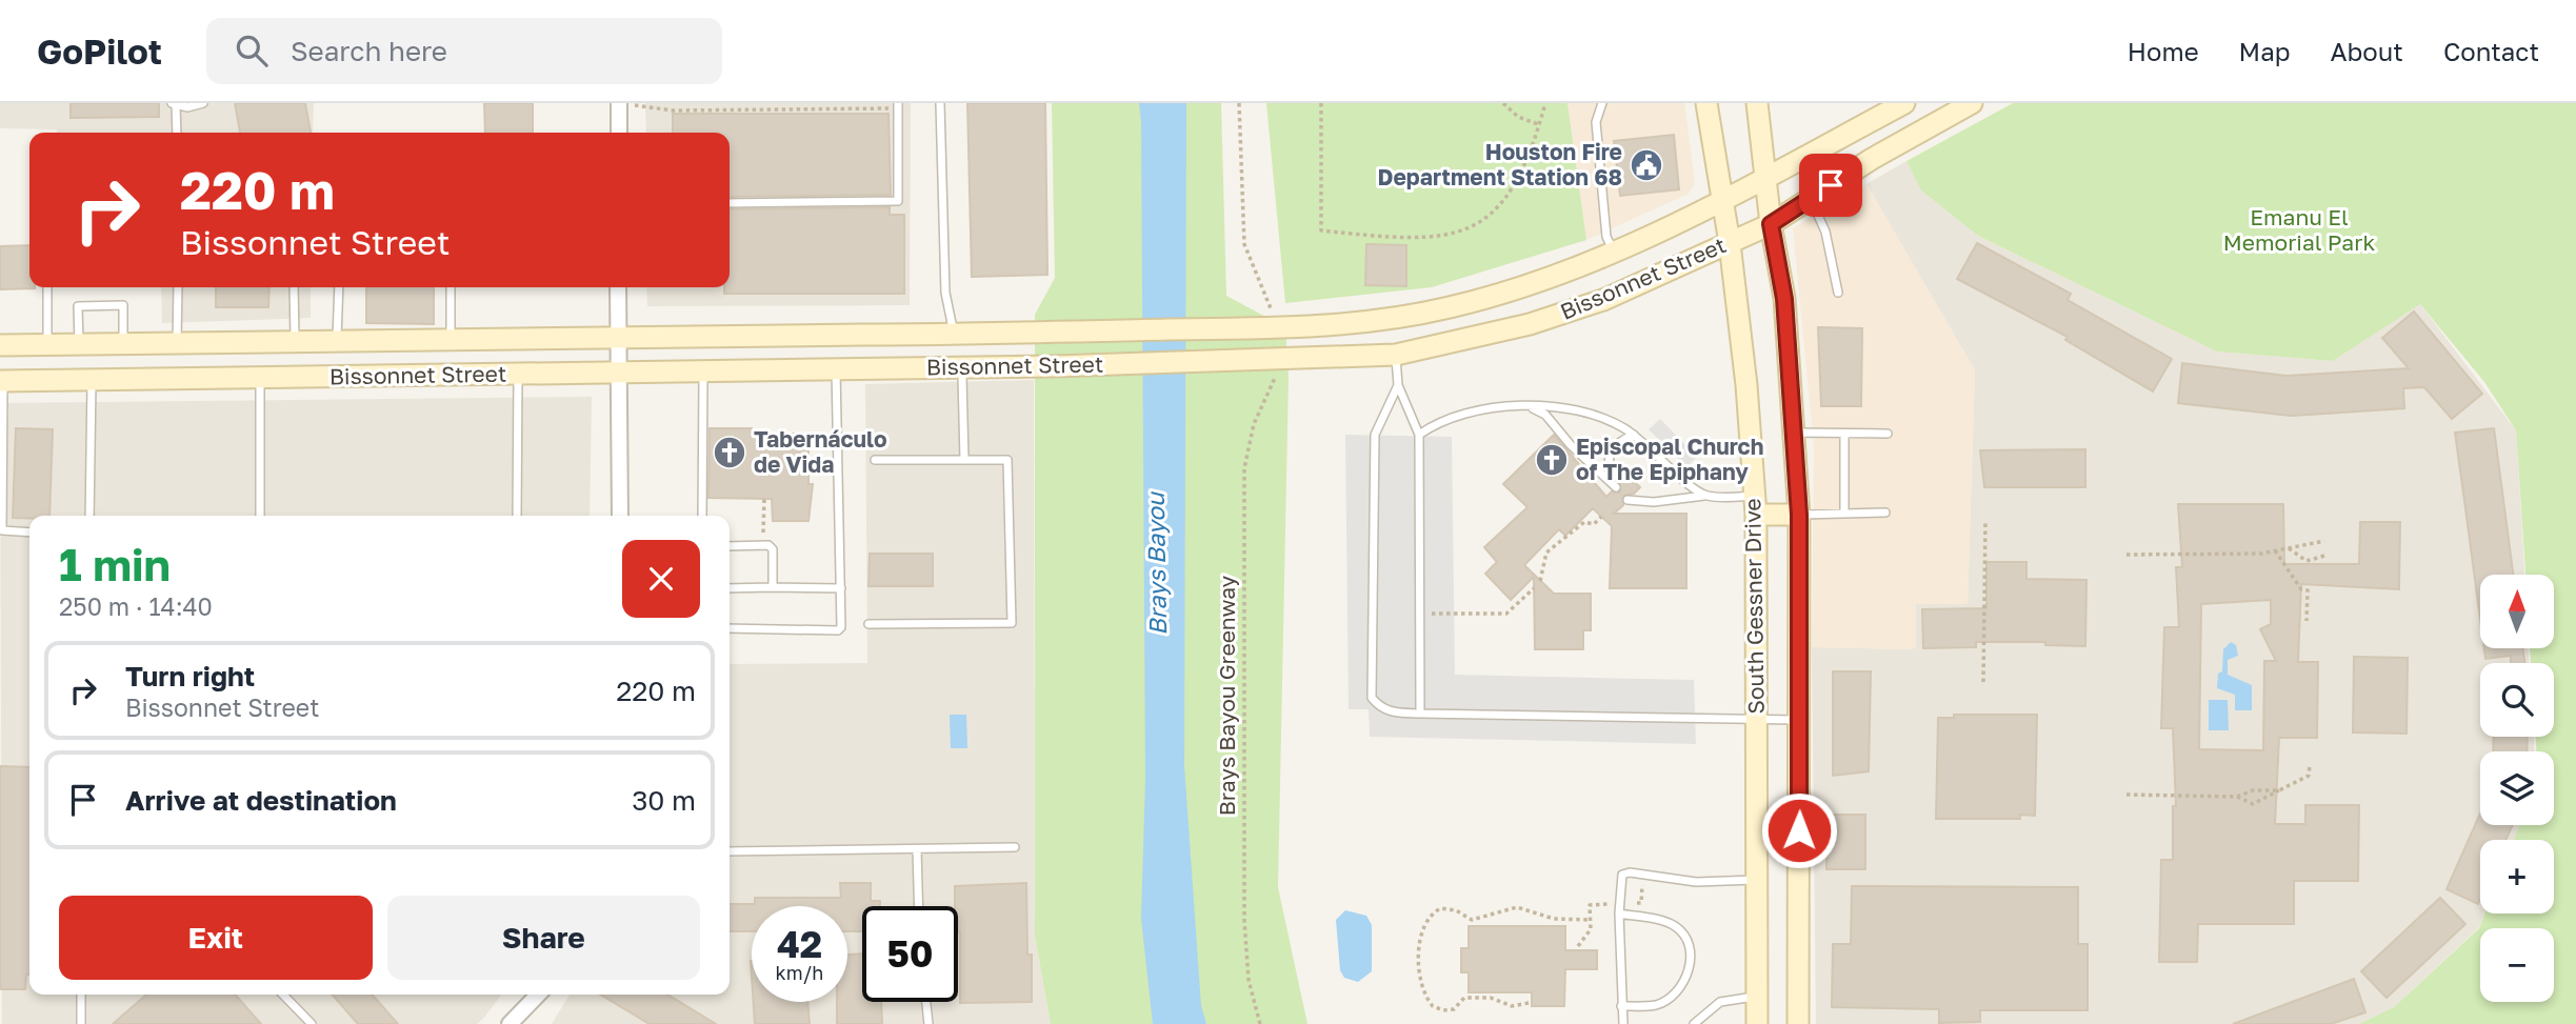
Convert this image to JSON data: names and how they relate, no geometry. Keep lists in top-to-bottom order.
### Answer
{
  "streets": {
    "main road": ["Bissonnet Street", "South Gessner Drive"],
    "path": ["Brays Bayou Greenway"]
  },
  "crossings": [
    ["Bissonnet Street", "South Gessner Drive"],
    ["Bissonnet Street", "Brays Bayou Greenway"]
  ],
  "water": ["Brays Bayou"],
  "parks": ["Emanu El Memorial Park"],
  "places": {
    "public building": ["Houston Fire Department Station 68"],
    "church": ["Tabernáculo de Vida", "Episcopal Church of The Epiphany"]
  },
  "north": "top",
  "page": {
    "header": "GoPilot",
    "search": "Search here",
    "nav": [
      "Home",
      "Map",
      "About",
      "Contact"
    ],
    "turn": ["220 m", "Bissonnet Street"],
    "heading": ["1 min", "250 m · 14:40"],
    "map_buttons": ["+", "−"],
    "list": [
      {
        "name": "Turn right",
        "note": "Bissonnet Street",
        "value": "220 m"
      },
      {
        "name": "Arrive at destination",
        "value": "30 m"
      }
    ],
    "buttons": ["Exit", "Share"],
    "speed": "42 km/h",
    "limit": "50"
  }
}
